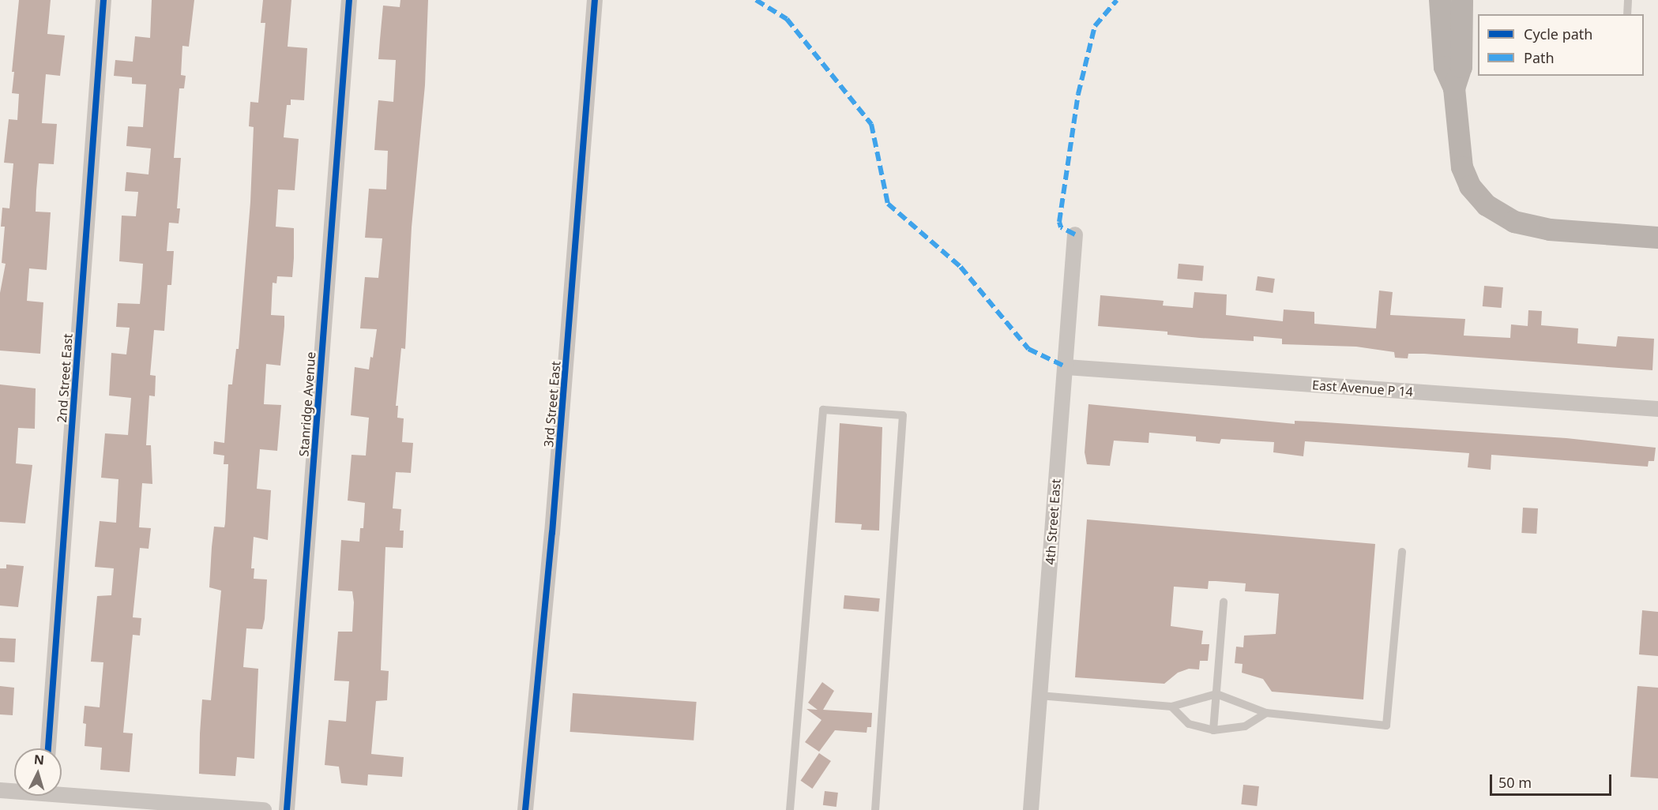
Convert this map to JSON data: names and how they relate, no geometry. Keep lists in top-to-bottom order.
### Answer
{
  "streets": {
    "street": [
      "2nd Street East",
      "East Avenue P 14",
      "Stanridge Avenue",
      "3rd Street East",
      "4th Street East"
    ]
  },
  "crossings": [
    ["East Avenue P 14", "4th Street East"]
  ],
  "legend": ["Cycle path", "Path"],
  "scale_bar": "50 m",
  "north": "top"
}
